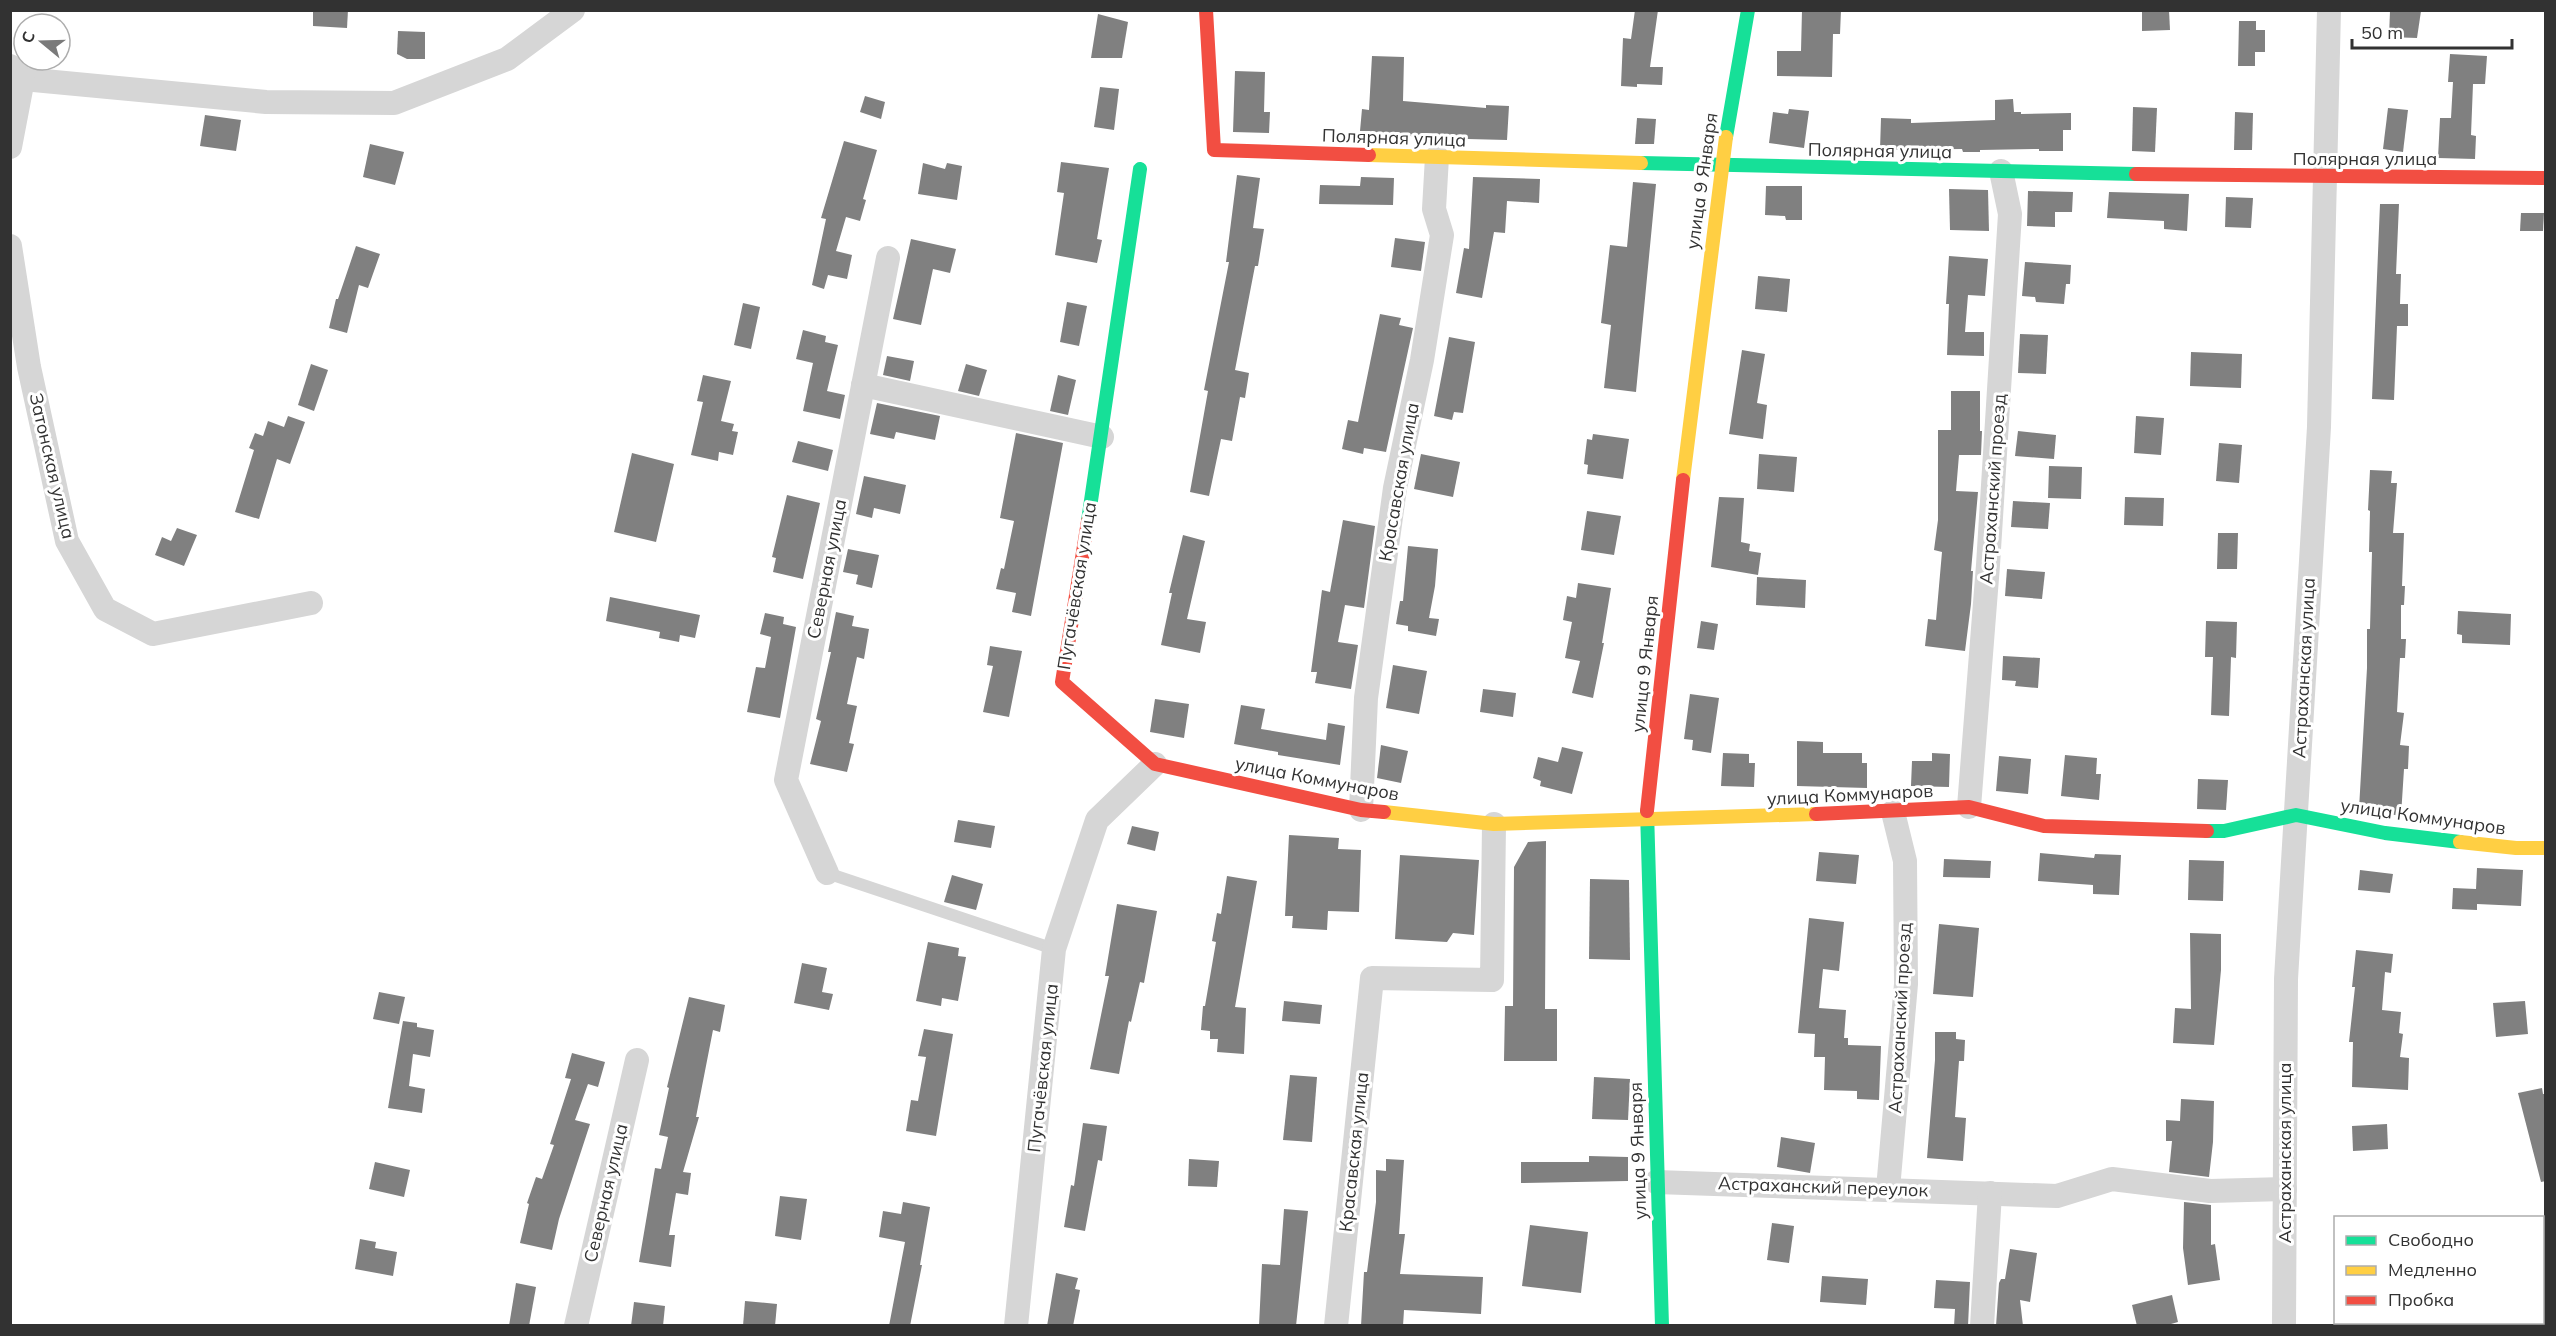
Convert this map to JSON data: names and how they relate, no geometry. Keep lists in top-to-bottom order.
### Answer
{
  "streets": {
    "street": [
      "Полярная улица",
      "улица 9 Января",
      "Затонская улица",
      "Красавская улица",
      "Астраханский проезд",
      "Северная улица",
      "Пугачёвская улица",
      "Астраханская улица",
      "улица Коммунаров",
      "Астраханский переулок"
    ]
  },
  "crossings": [
    ["Полярная улица", "улица 9 Января"],
    ["Полярная улица", "Красавская улица"],
    ["Полярная улица", "Астраханский проезд"],
    ["Полярная улица", "Астраханская улица"],
    ["улица 9 Января", "улица Коммунаров"],
    ["улица 9 Января", "Астраханский переулок"],
    ["Красавская улица", "улица Коммунаров"],
    ["Астраханский проезд", "улица Коммунаров"],
    ["Астраханский проезд", "Астраханский переулок"],
    ["Пугачёвская улица", "улица Коммунаров"],
    ["Астраханская улица", "улица Коммунаров"],
    ["Астраханская улица", "Астраханский переулок"]
  ],
  "legend": ["Свободно", "Медленно", "Пробка"],
  "scale_bar": "50 m",
  "north": "left"
}
